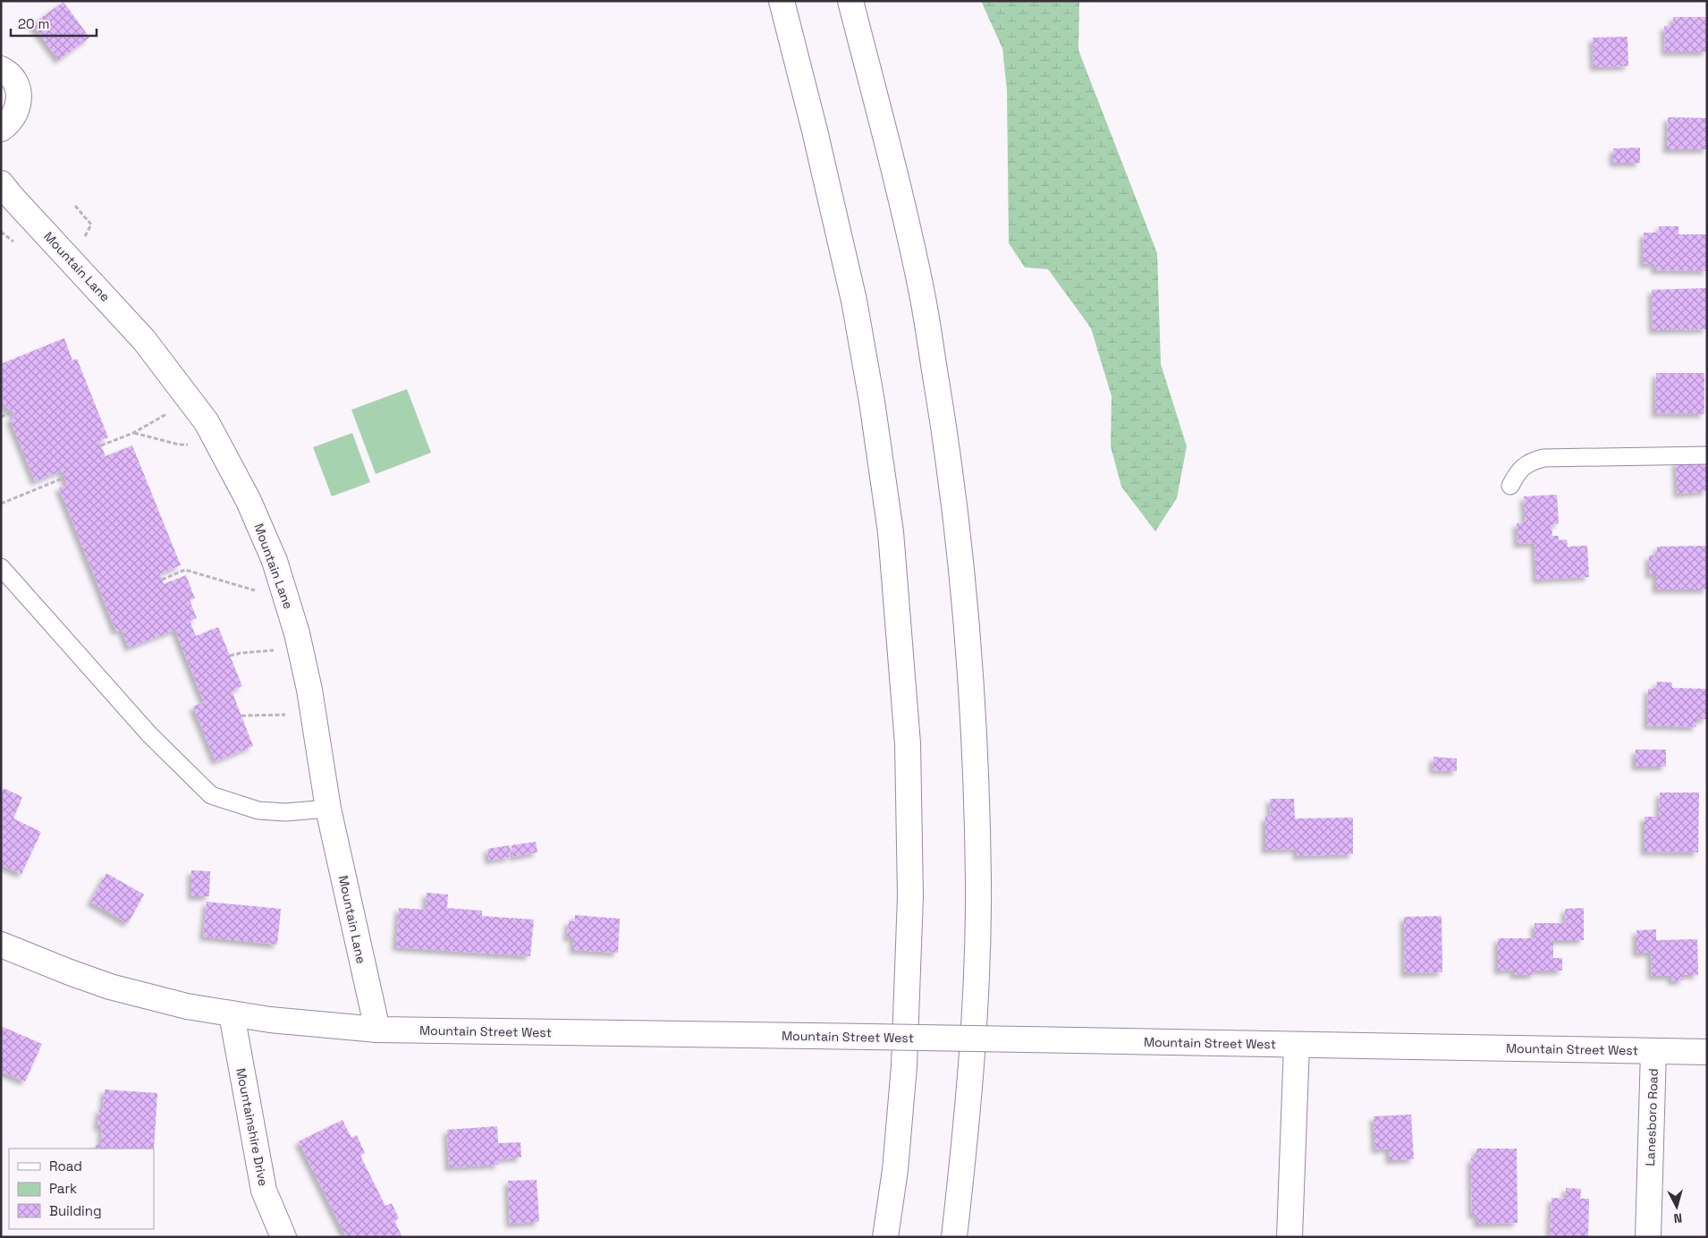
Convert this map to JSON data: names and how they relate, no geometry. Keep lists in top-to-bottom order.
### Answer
{
  "streets": {
    "main road": [
      "Mountain Lane",
      "Mountain Street West",
      "Lanesboro Road",
      "Mountainshire Drive"
    ]
  },
  "crossings": [
    ["Mountain Lane", "Mountain Street West"],
    ["Mountain Street West", "Lanesboro Road"],
    ["Mountain Street West", "Mountainshire Drive"]
  ],
  "legend": ["Road", "Park", "Building"],
  "scale_bar": "20 m",
  "north": "bottom"
}
